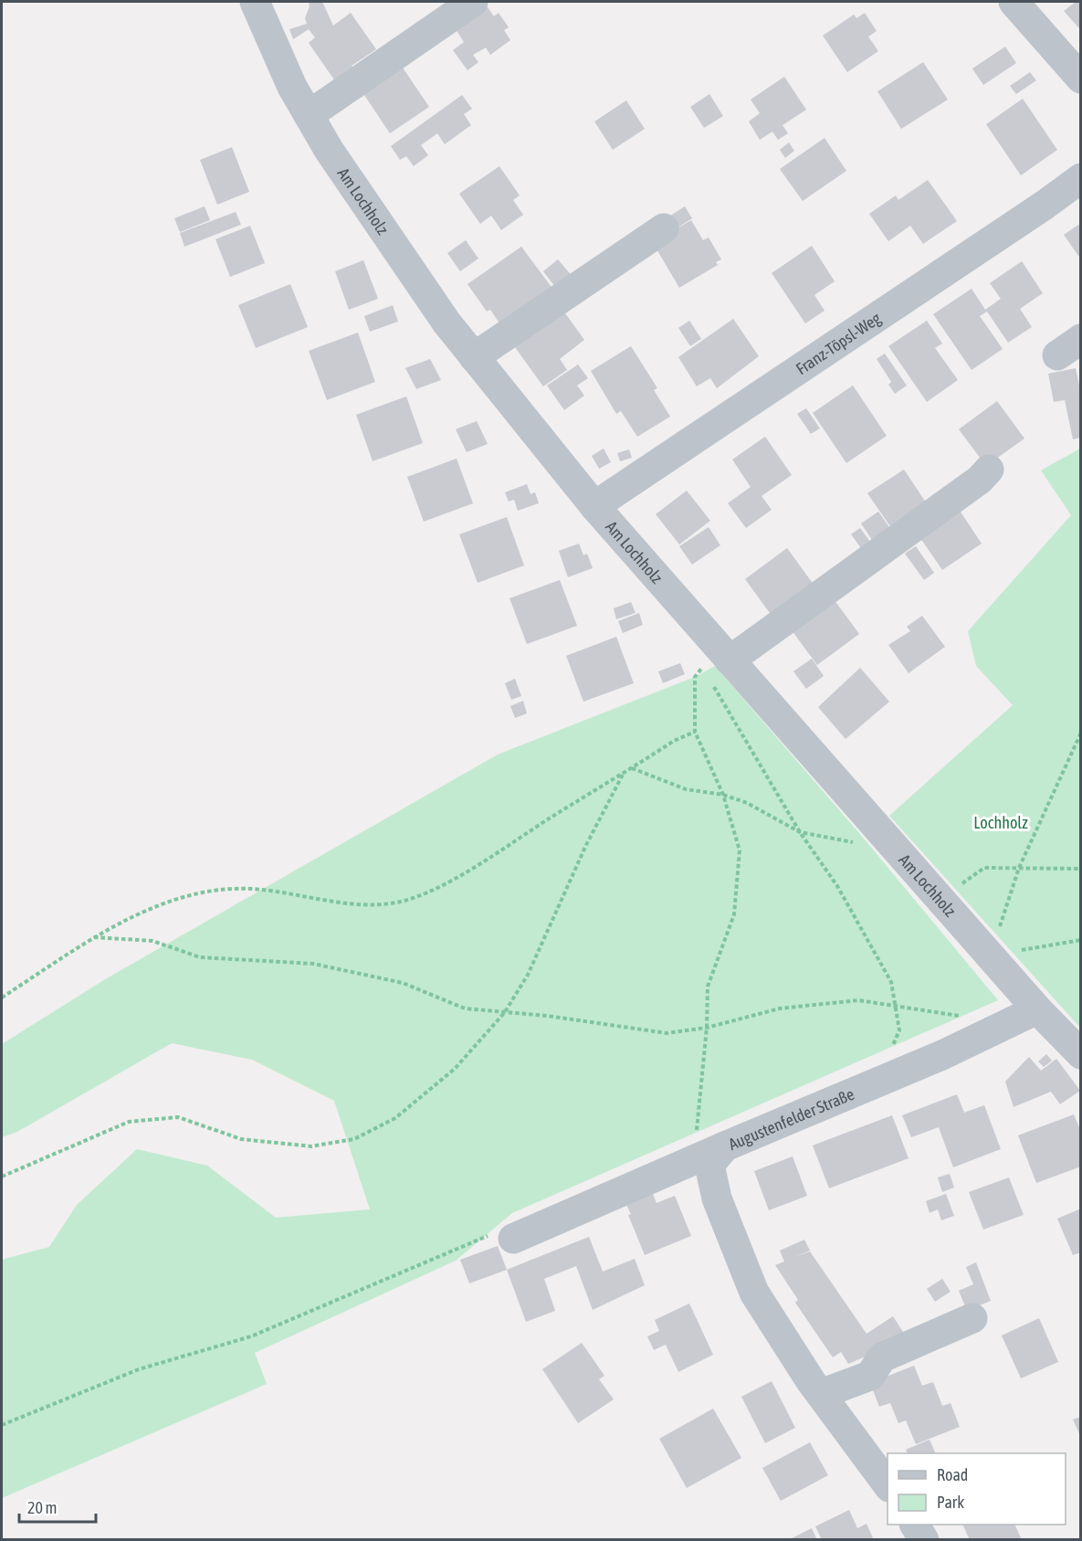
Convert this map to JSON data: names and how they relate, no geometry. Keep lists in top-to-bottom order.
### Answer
{
  "streets": {
    "street": ["Am Lochholz", "Franz-Töpsl-Weg", "Augustenfelder Straße"]
  },
  "crossings": [
    ["Am Lochholz", "Franz-Töpsl-Weg"],
    ["Am Lochholz", "Augustenfelder Straße"]
  ],
  "parks": ["Lochholz"],
  "legend": ["Road", "Park"],
  "scale_bar": "20 m"
}
